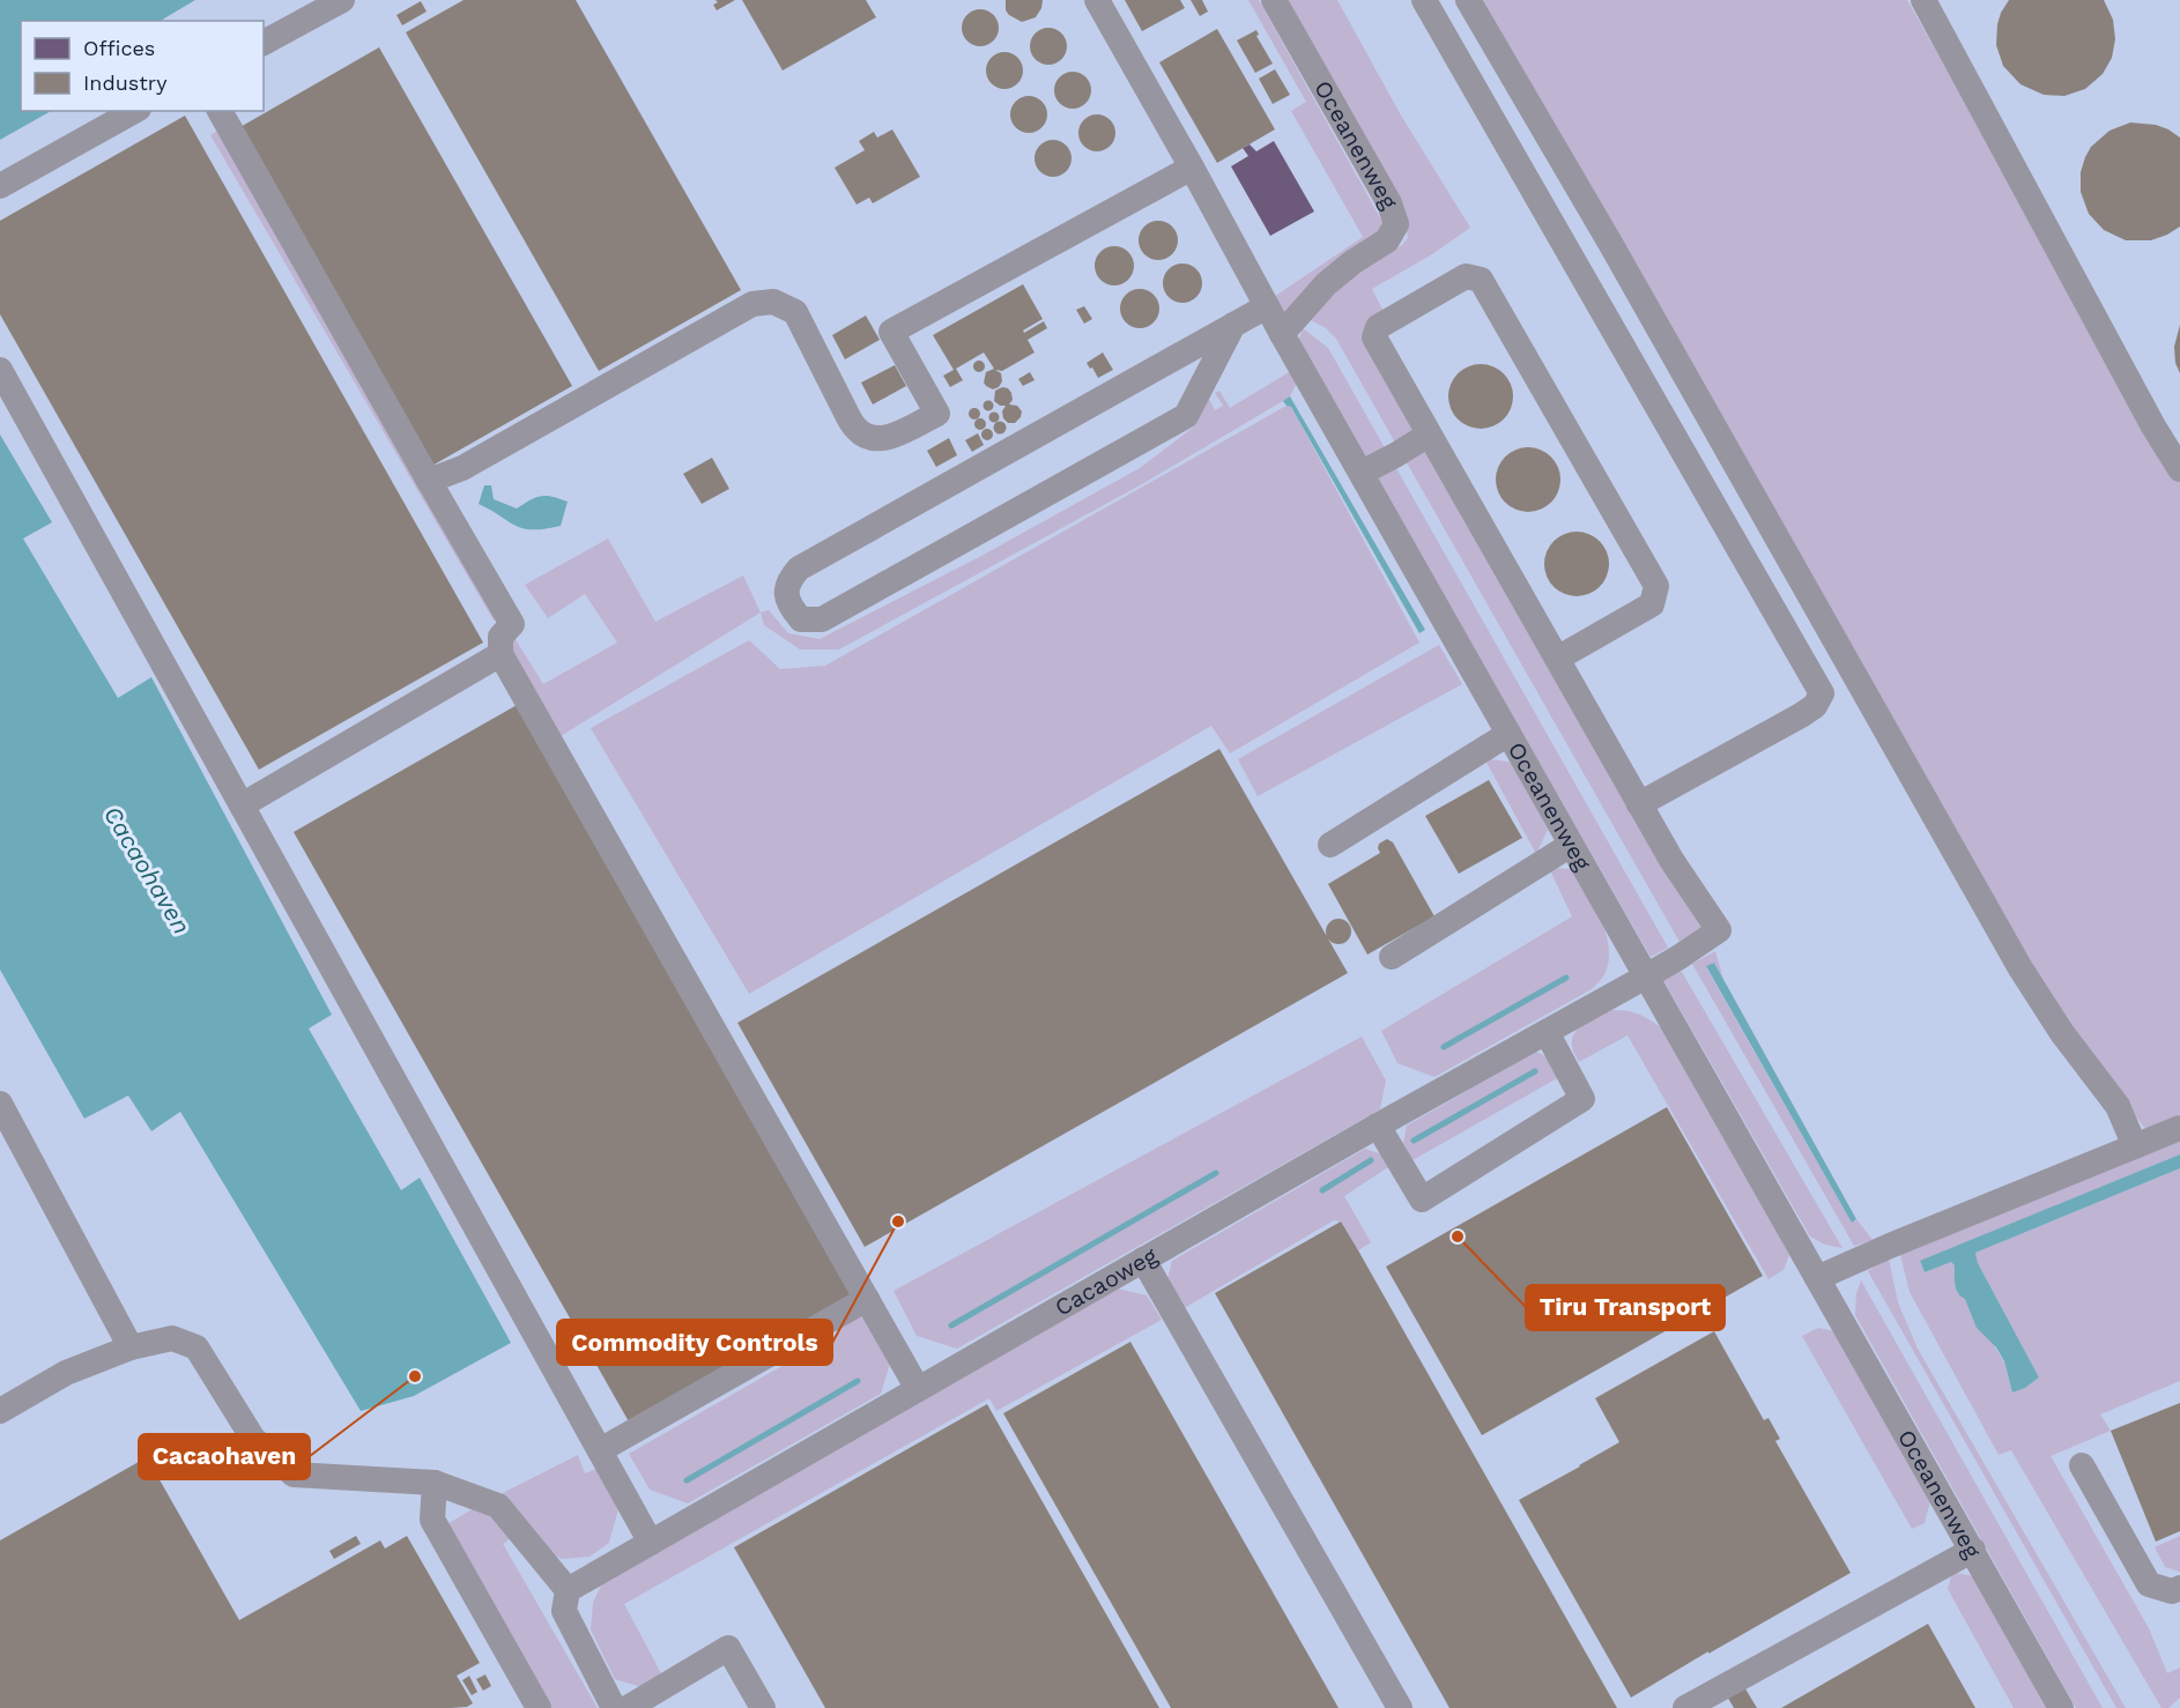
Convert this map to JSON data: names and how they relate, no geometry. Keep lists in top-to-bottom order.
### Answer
{
  "streets": {
    "street": ["Oceanenweg", "Cacaoweg"]
  },
  "crossings": [
    ["Oceanenweg", "Cacaoweg"]
  ],
  "water": ["Cacaohaven"],
  "places": ["Commodity Controls", "Tiru Transport", "Cacaohaven"],
  "legend": ["Offices", "Industry"]
}
